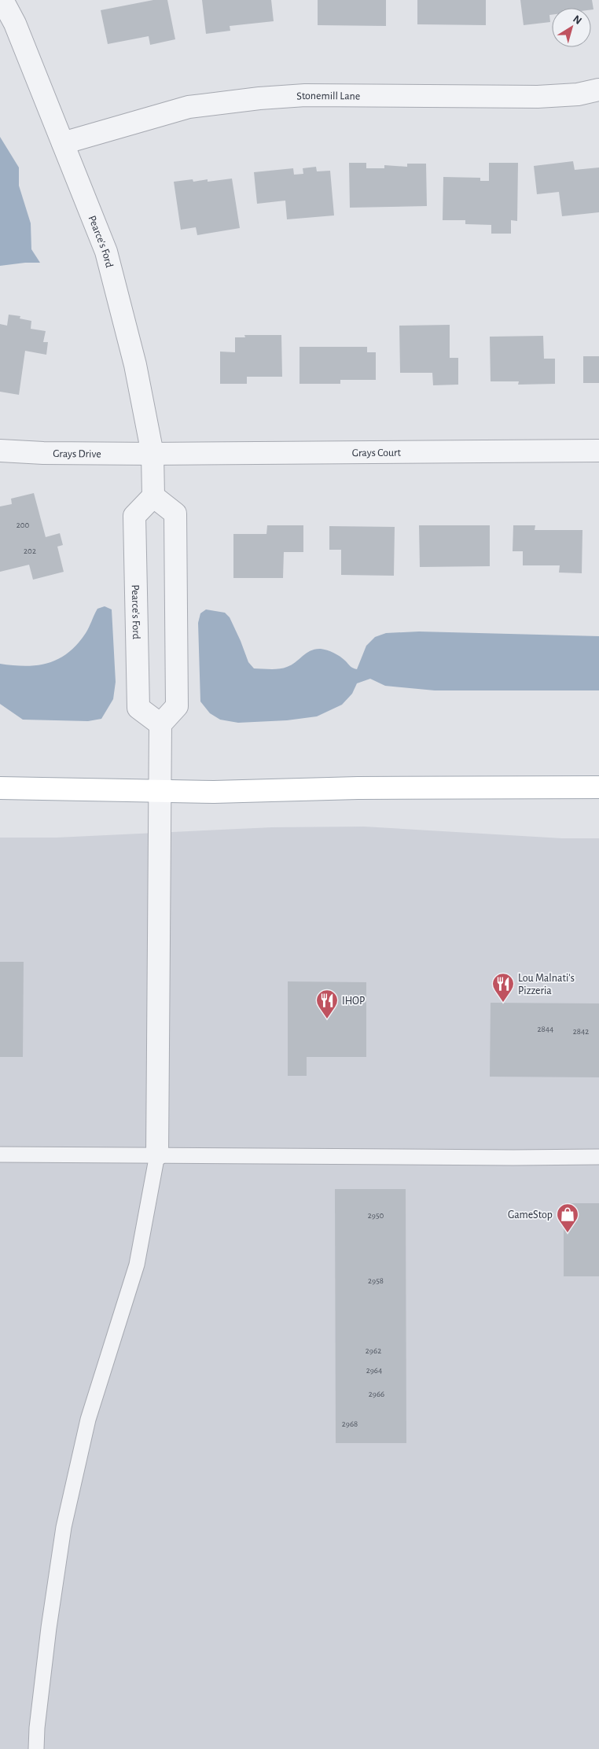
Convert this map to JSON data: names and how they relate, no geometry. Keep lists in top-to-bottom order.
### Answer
{
  "streets": {
    "street": [
      "Stonemill Lane",
      "Pearce's Ford",
      "Grays Court",
      "Grays Drive"
    ]
  },
  "crossings": [
    ["Stonemill Lane", "Pearce's Ford"],
    ["Pearce's Ford", "Grays Court"],
    ["Pearce's Ford", "Grays Drive"],
    ["Grays Court", "Grays Drive"]
  ],
  "places": {
    "restaurant": ["Lou Malnati's Pizzeria", "IHOP"],
    "shop": ["GameStop"]
  },
  "house_numbers": [
    "200",
    "202",
    "2844",
    "2842",
    "2950",
    "2958",
    "2962",
    "2964",
    "2966",
    "2968"
  ],
  "north": "top right"
}
